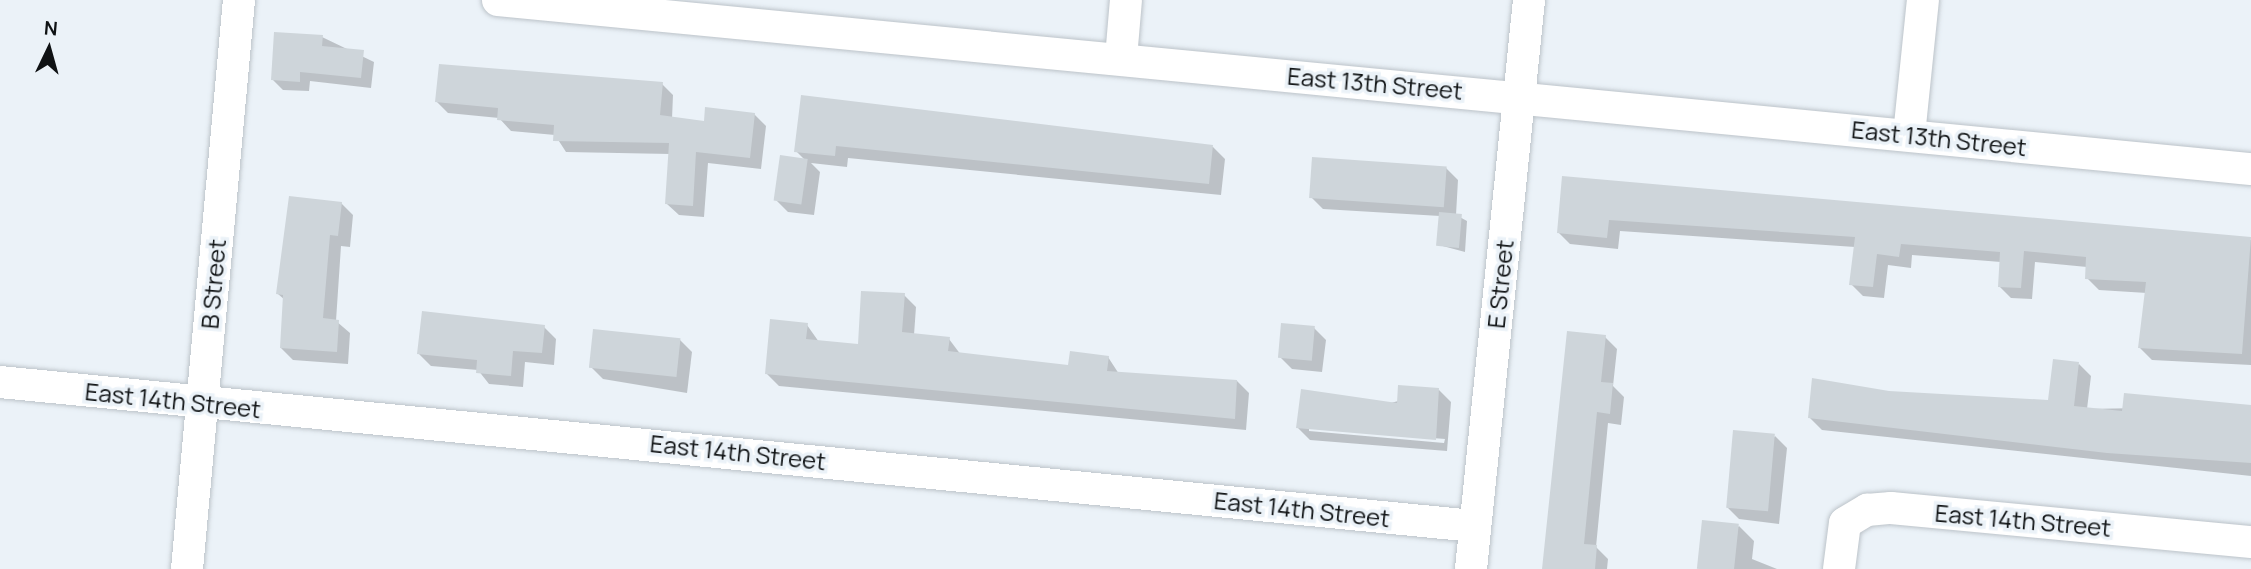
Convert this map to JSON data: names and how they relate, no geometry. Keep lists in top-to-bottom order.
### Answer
{
  "streets": {
    "street": [
      "East 13th Street",
      "B Street",
      "E Street",
      "East 14th Street"
    ]
  },
  "crossings": [
    ["East 13th Street", "E Street"],
    ["B Street", "East 14th Street"],
    ["E Street", "East 14th Street"]
  ],
  "north": "top"
}
